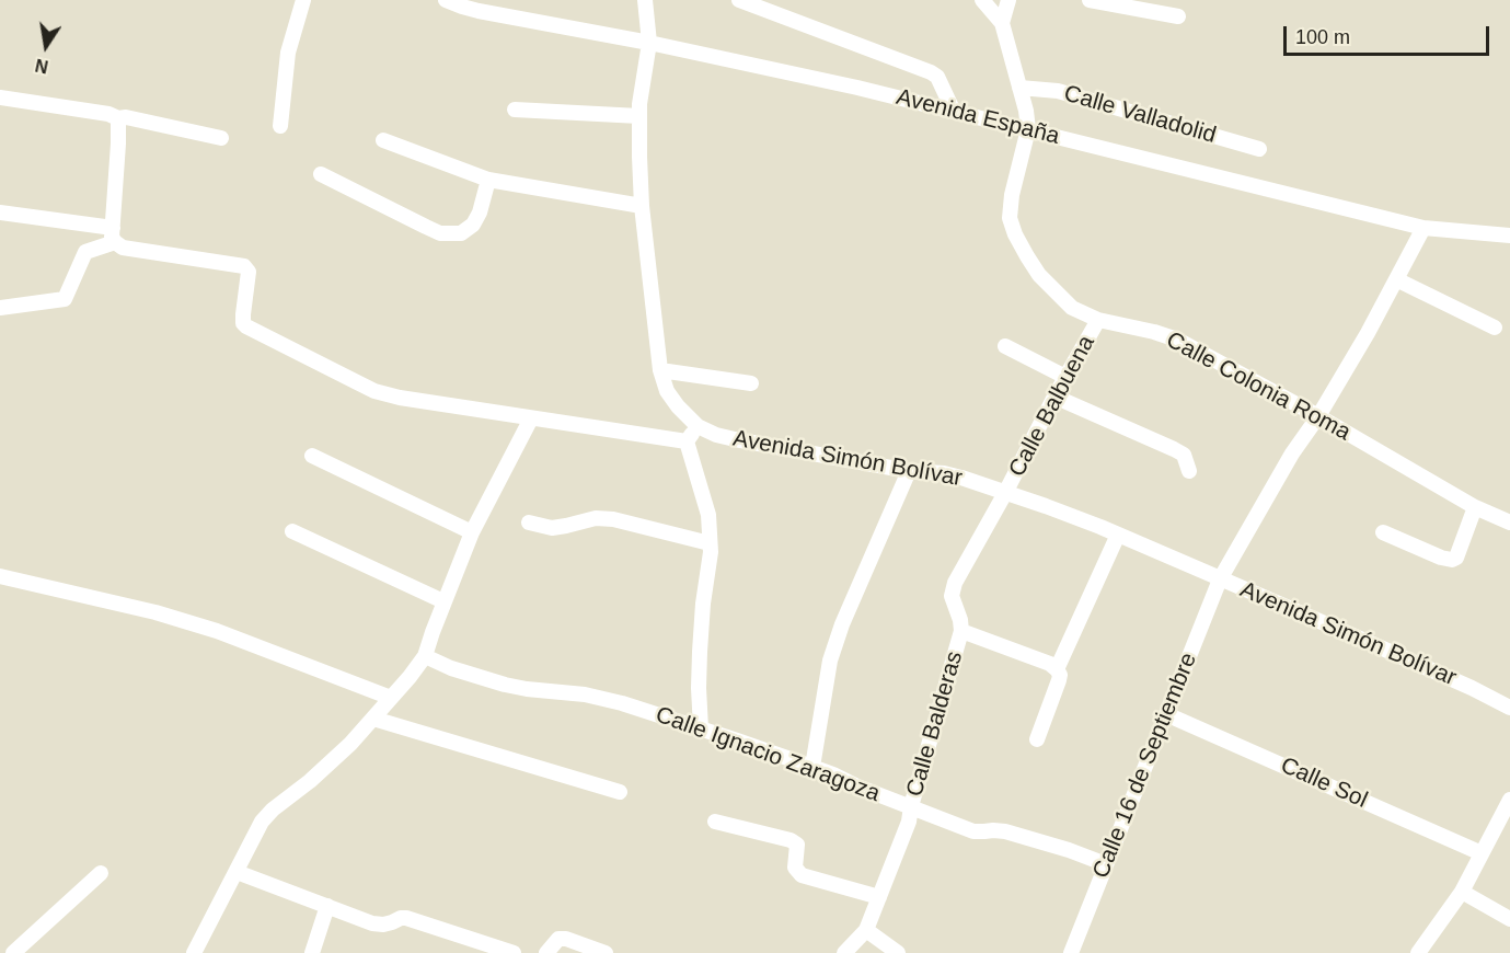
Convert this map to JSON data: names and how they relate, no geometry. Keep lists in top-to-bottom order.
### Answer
{
  "streets": {
    "street": [
      "Calle Valladolid",
      "Avenida España",
      "Calle Colonia Roma",
      "Calle Balbuena",
      "Avenida Simón Bolívar",
      "Calle Balderas",
      "Calle Ignacio Zaragoza",
      "Calle 16 de Septiembre",
      "Calle Sol"
    ]
  },
  "crossings": [
    ["Avenida España", "Calle Colonia Roma"],
    ["Avenida España", "Avenida Simón Bolívar"],
    ["Avenida España", "Calle 16 de Septiembre"],
    ["Calle Colonia Roma", "Calle Balbuena"],
    ["Calle Colonia Roma", "Calle 16 de Septiembre"],
    ["Calle Balbuena", "Avenida Simón Bolívar"],
    ["Calle Balbuena", "Calle Balderas"],
    ["Avenida Simón Bolívar", "Calle Balderas"],
    ["Avenida Simón Bolívar", "Calle 16 de Septiembre"],
    ["Calle Balderas", "Calle Ignacio Zaragoza"],
    ["Calle Ignacio Zaragoza", "Calle 16 de Septiembre"],
    ["Calle 16 de Septiembre", "Calle Sol"]
  ],
  "scale_bar": "100 m",
  "north": "bottom"
}
